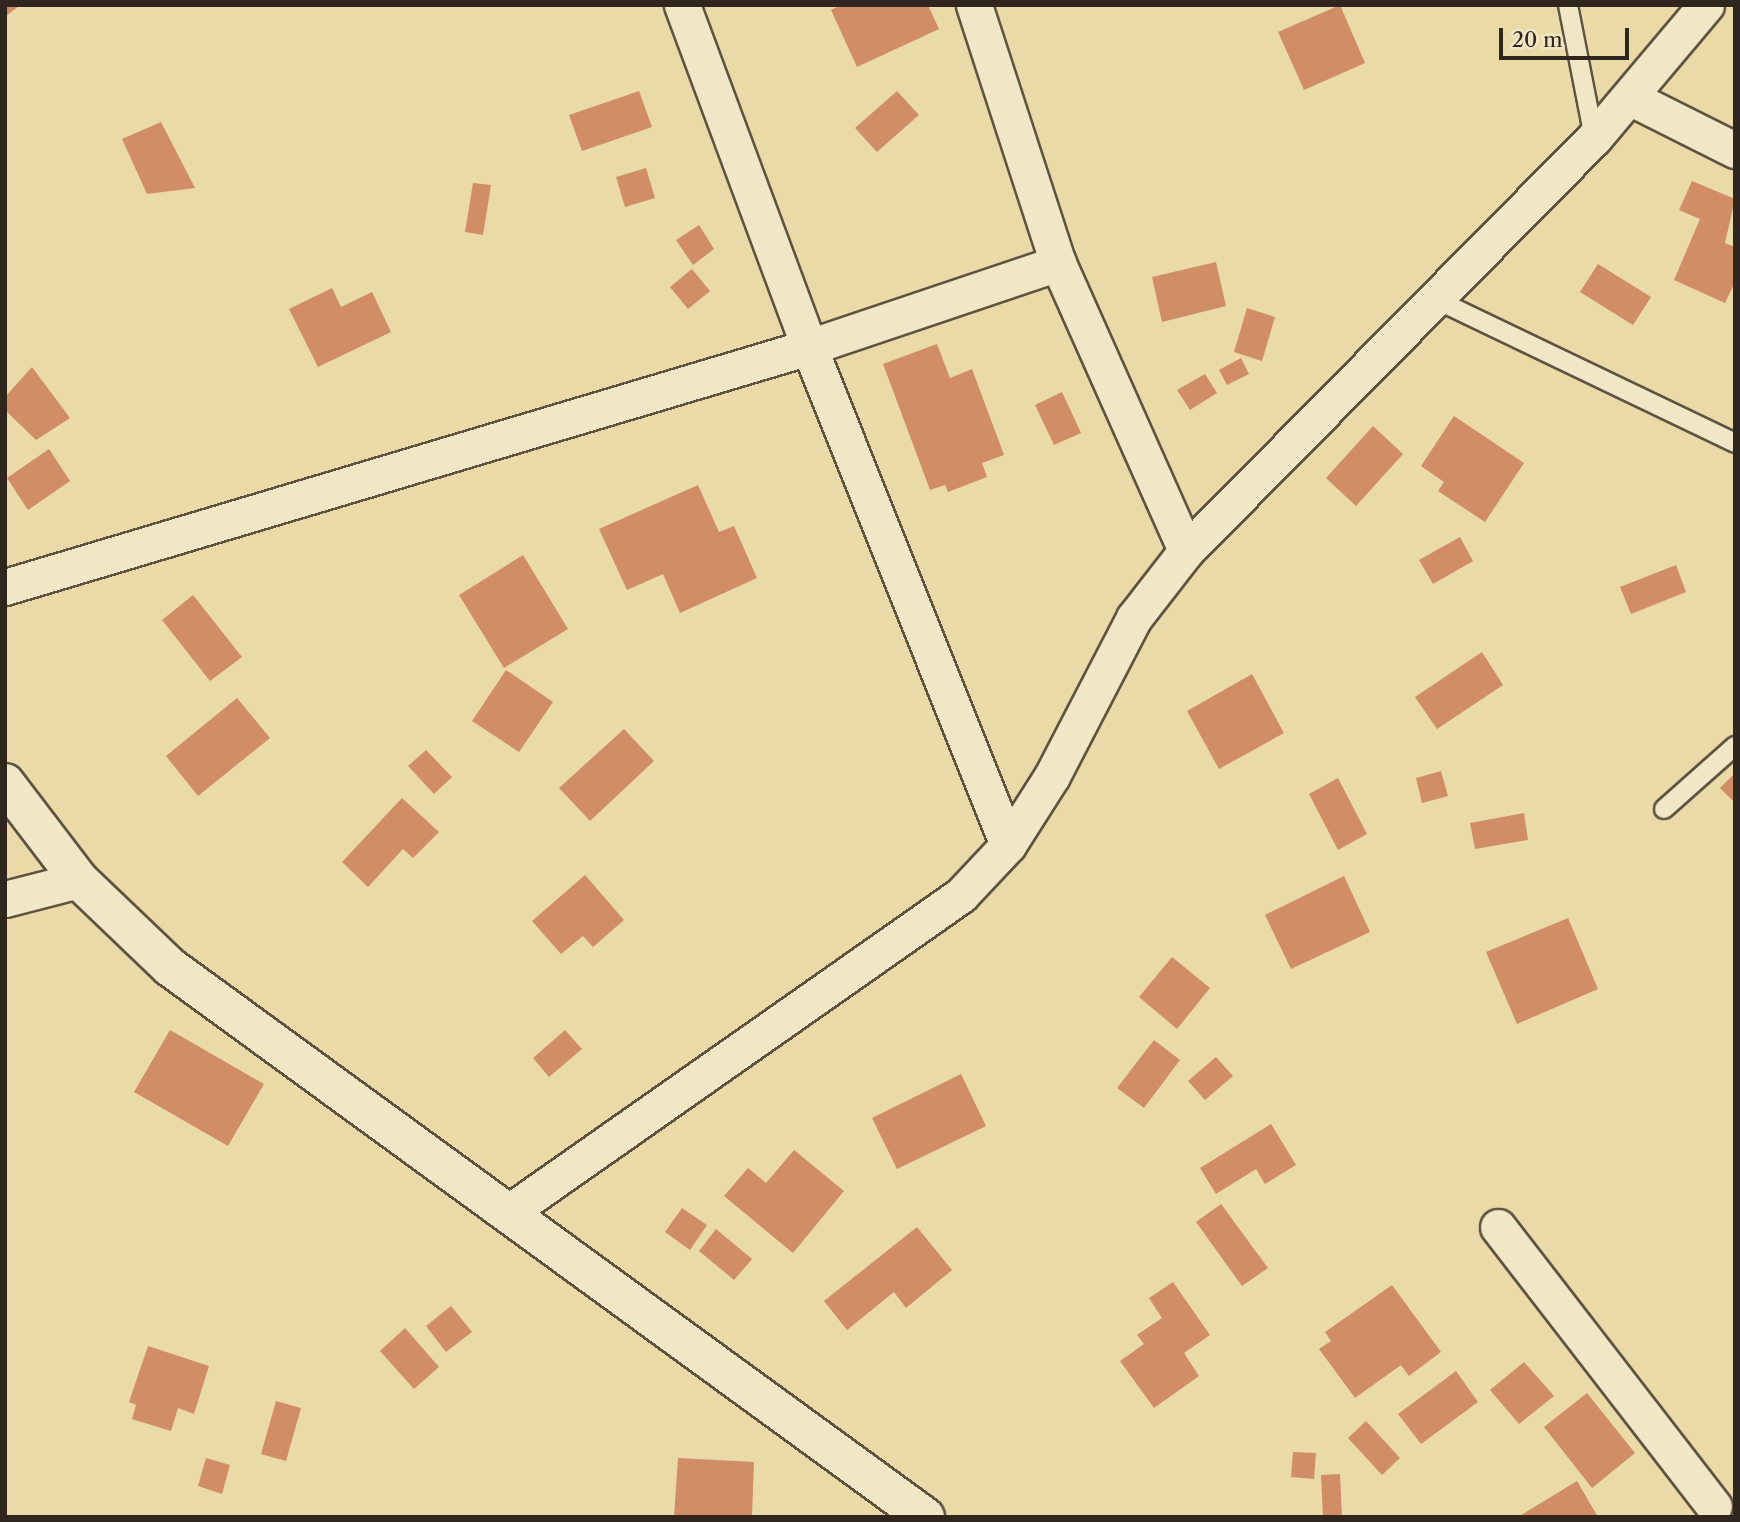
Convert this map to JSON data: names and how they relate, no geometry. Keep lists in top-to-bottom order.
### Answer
{
  "scale_bar": "20 m"
}
